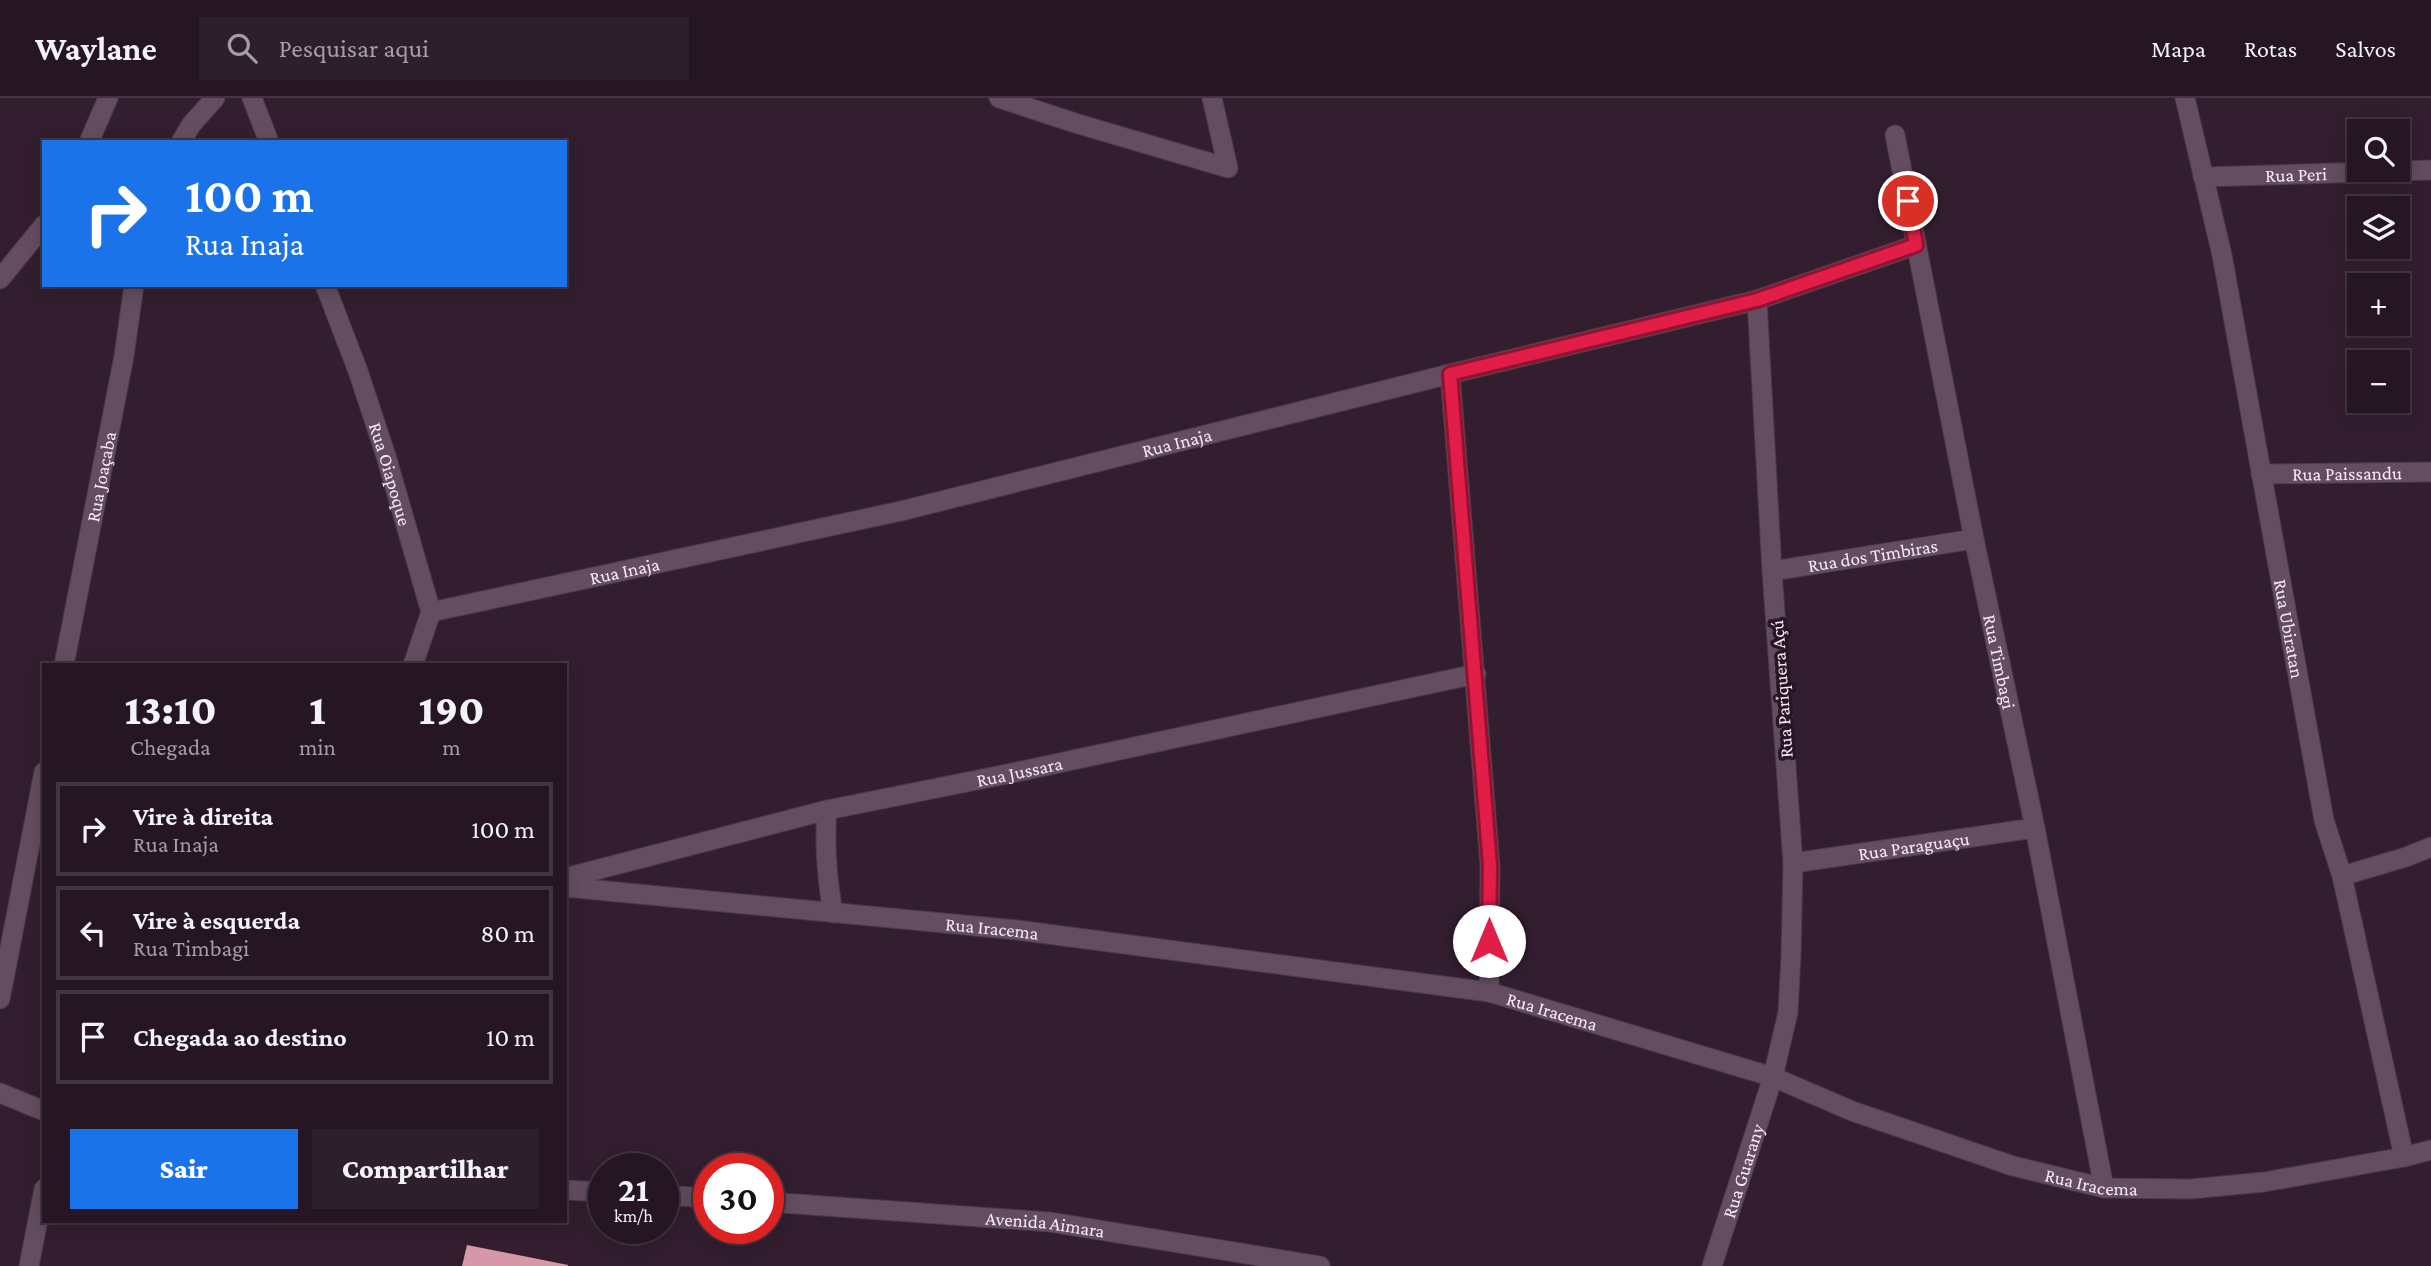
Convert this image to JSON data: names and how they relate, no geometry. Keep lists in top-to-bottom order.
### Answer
{
  "streets": {
    "street": [
      "Rua Peri",
      "Rua Inaja",
      "Rua Paissandu",
      "Rua Oiapoque",
      "Rua Joaçaba",
      "Rua dos Timbiras",
      "Rua Ubiratan",
      "Rua Timbagi",
      "Rua Pariquera Açú",
      "Rua Jussara",
      "Rua Paraguaçu",
      "Rua Iracema",
      "Rua Guarany",
      "Avenida Aimara"
    ]
  },
  "crossings": [
    ["Rua Peri", "Rua Ubiratan"],
    ["Rua Inaja", "Rua Oiapoque"],
    ["Rua Inaja", "Rua Timbagi"],
    ["Rua Inaja", "Rua Pariquera Açú"],
    ["Rua Paissandu", "Rua Ubiratan"],
    ["Rua dos Timbiras", "Rua Timbagi"],
    ["Rua dos Timbiras", "Rua Pariquera Açú"],
    ["Rua Ubiratan", "Rua Iracema"],
    ["Rua Timbagi", "Rua Paraguaçu"],
    ["Rua Timbagi", "Rua Iracema"],
    ["Rua Pariquera Açú", "Rua Paraguaçu"],
    ["Rua Pariquera Açú", "Rua Iracema"],
    ["Rua Pariquera Açú", "Rua Guarany"],
    ["Rua Iracema", "Rua Guarany"]
  ],
  "page": {
    "header": "Waylane",
    "search": "Pesquisar aqui",
    "nav": ["Mapa", "Rotas", "Salvos"],
    "map_buttons": ["+", "−"],
    "turn": ["100 m", "Rua Inaja"],
    "eta": [
      "13:10",
      "Chegada",
      "1",
      "min",
      "190",
      "m"
    ],
    "list": [
      {
        "name": "Vire à direita",
        "note": "Rua Inaja",
        "value": "100 m"
      },
      {
        "name": "Vire à esquerda",
        "note": "Rua Timbagi",
        "value": "80 m"
      },
      {
        "name": "Chegada ao destino",
        "value": "10 m"
      }
    ],
    "buttons": ["Sair", "Compartilhar"],
    "speed": "21 km/h",
    "limit": "30"
  }
}
